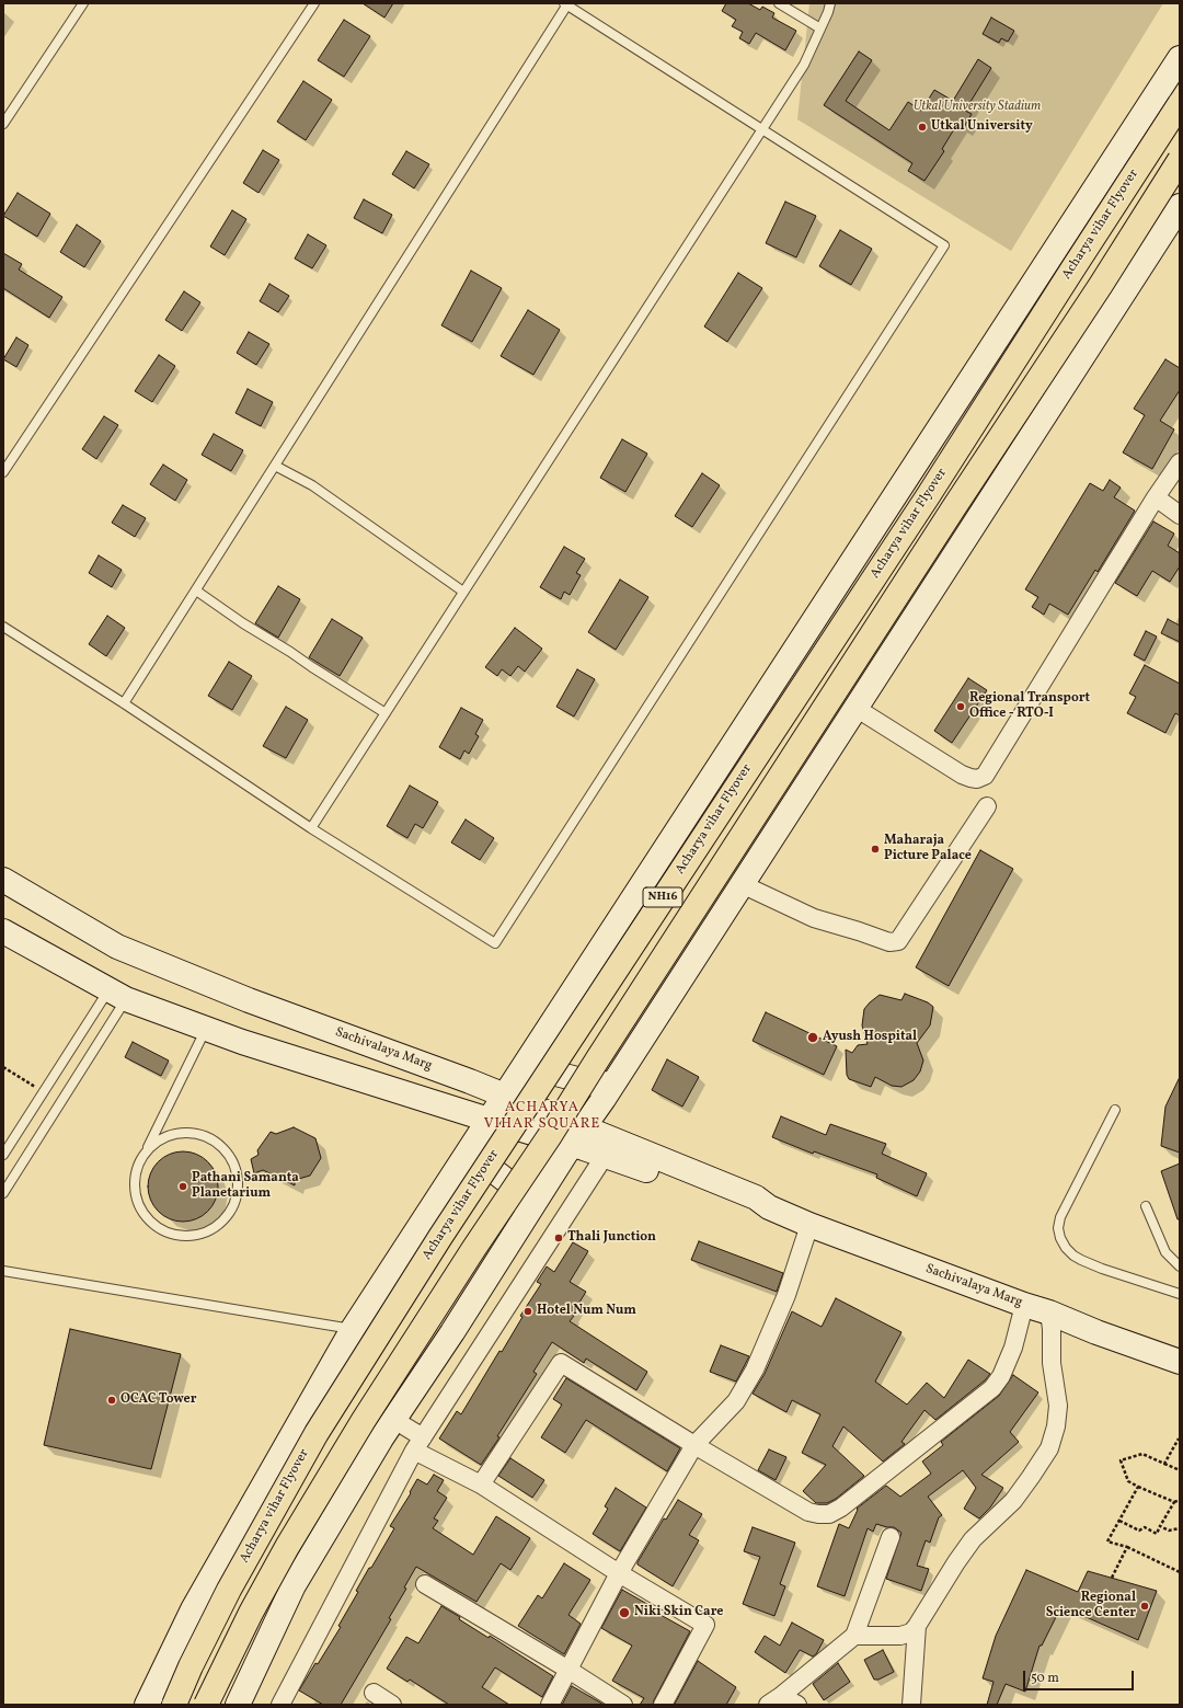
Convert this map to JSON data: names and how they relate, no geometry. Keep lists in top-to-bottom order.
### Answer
{
  "streets": {
    "highway": ["Acharya vihar Flyover", "NH16"],
    "street": ["Sachivalaya Marg"]
  },
  "districts": ["ACHARYA VIHAR SQUARE"],
  "parks": ["Utkal University Stadium"],
  "places": [
    "Utkal University",
    "Regional Transport Office - RTO-I",
    "Maharaja Picture Palace",
    "Ayush Hospital",
    "Pathani Samanta Planetarium",
    "Thali Junction",
    "Hotel Num Num",
    "OCAC Tower",
    "Regional Science Center",
    "Niki Skin Care"
  ],
  "scale_bar": "50 m"
}
